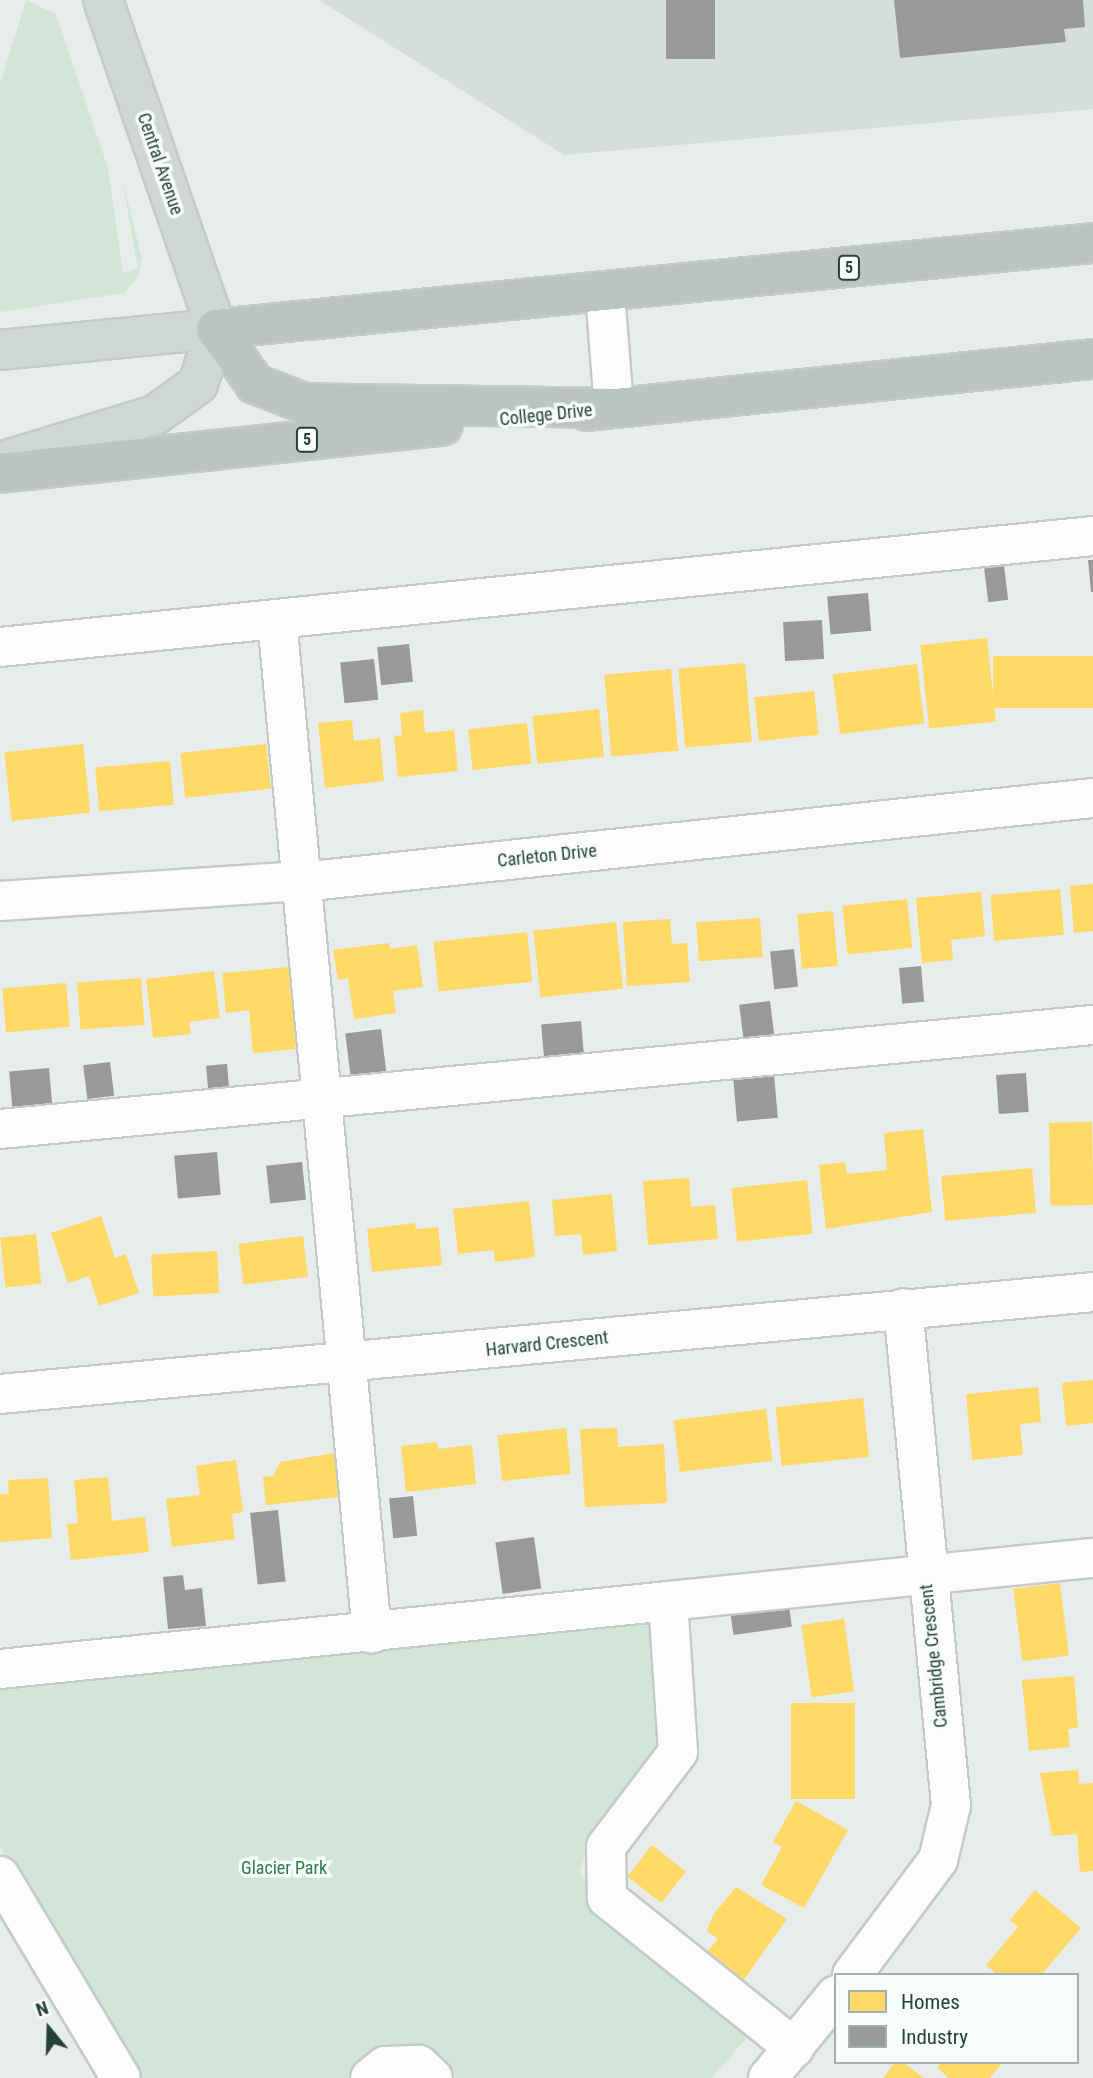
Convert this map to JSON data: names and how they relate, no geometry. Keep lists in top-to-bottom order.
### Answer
{
  "streets": {
    "highway": ["5", "College Drive"],
    "main road": ["Central Avenue"],
    "street": ["Carleton Drive", "Harvard Crescent", "Cambridge Crescent"]
  },
  "crossings": [
    ["Central Avenue", "5"],
    ["Harvard Crescent", "Cambridge Crescent"]
  ],
  "parks": ["Glacier Park"],
  "legend": ["Homes", "Industry"],
  "north": "top"
}
